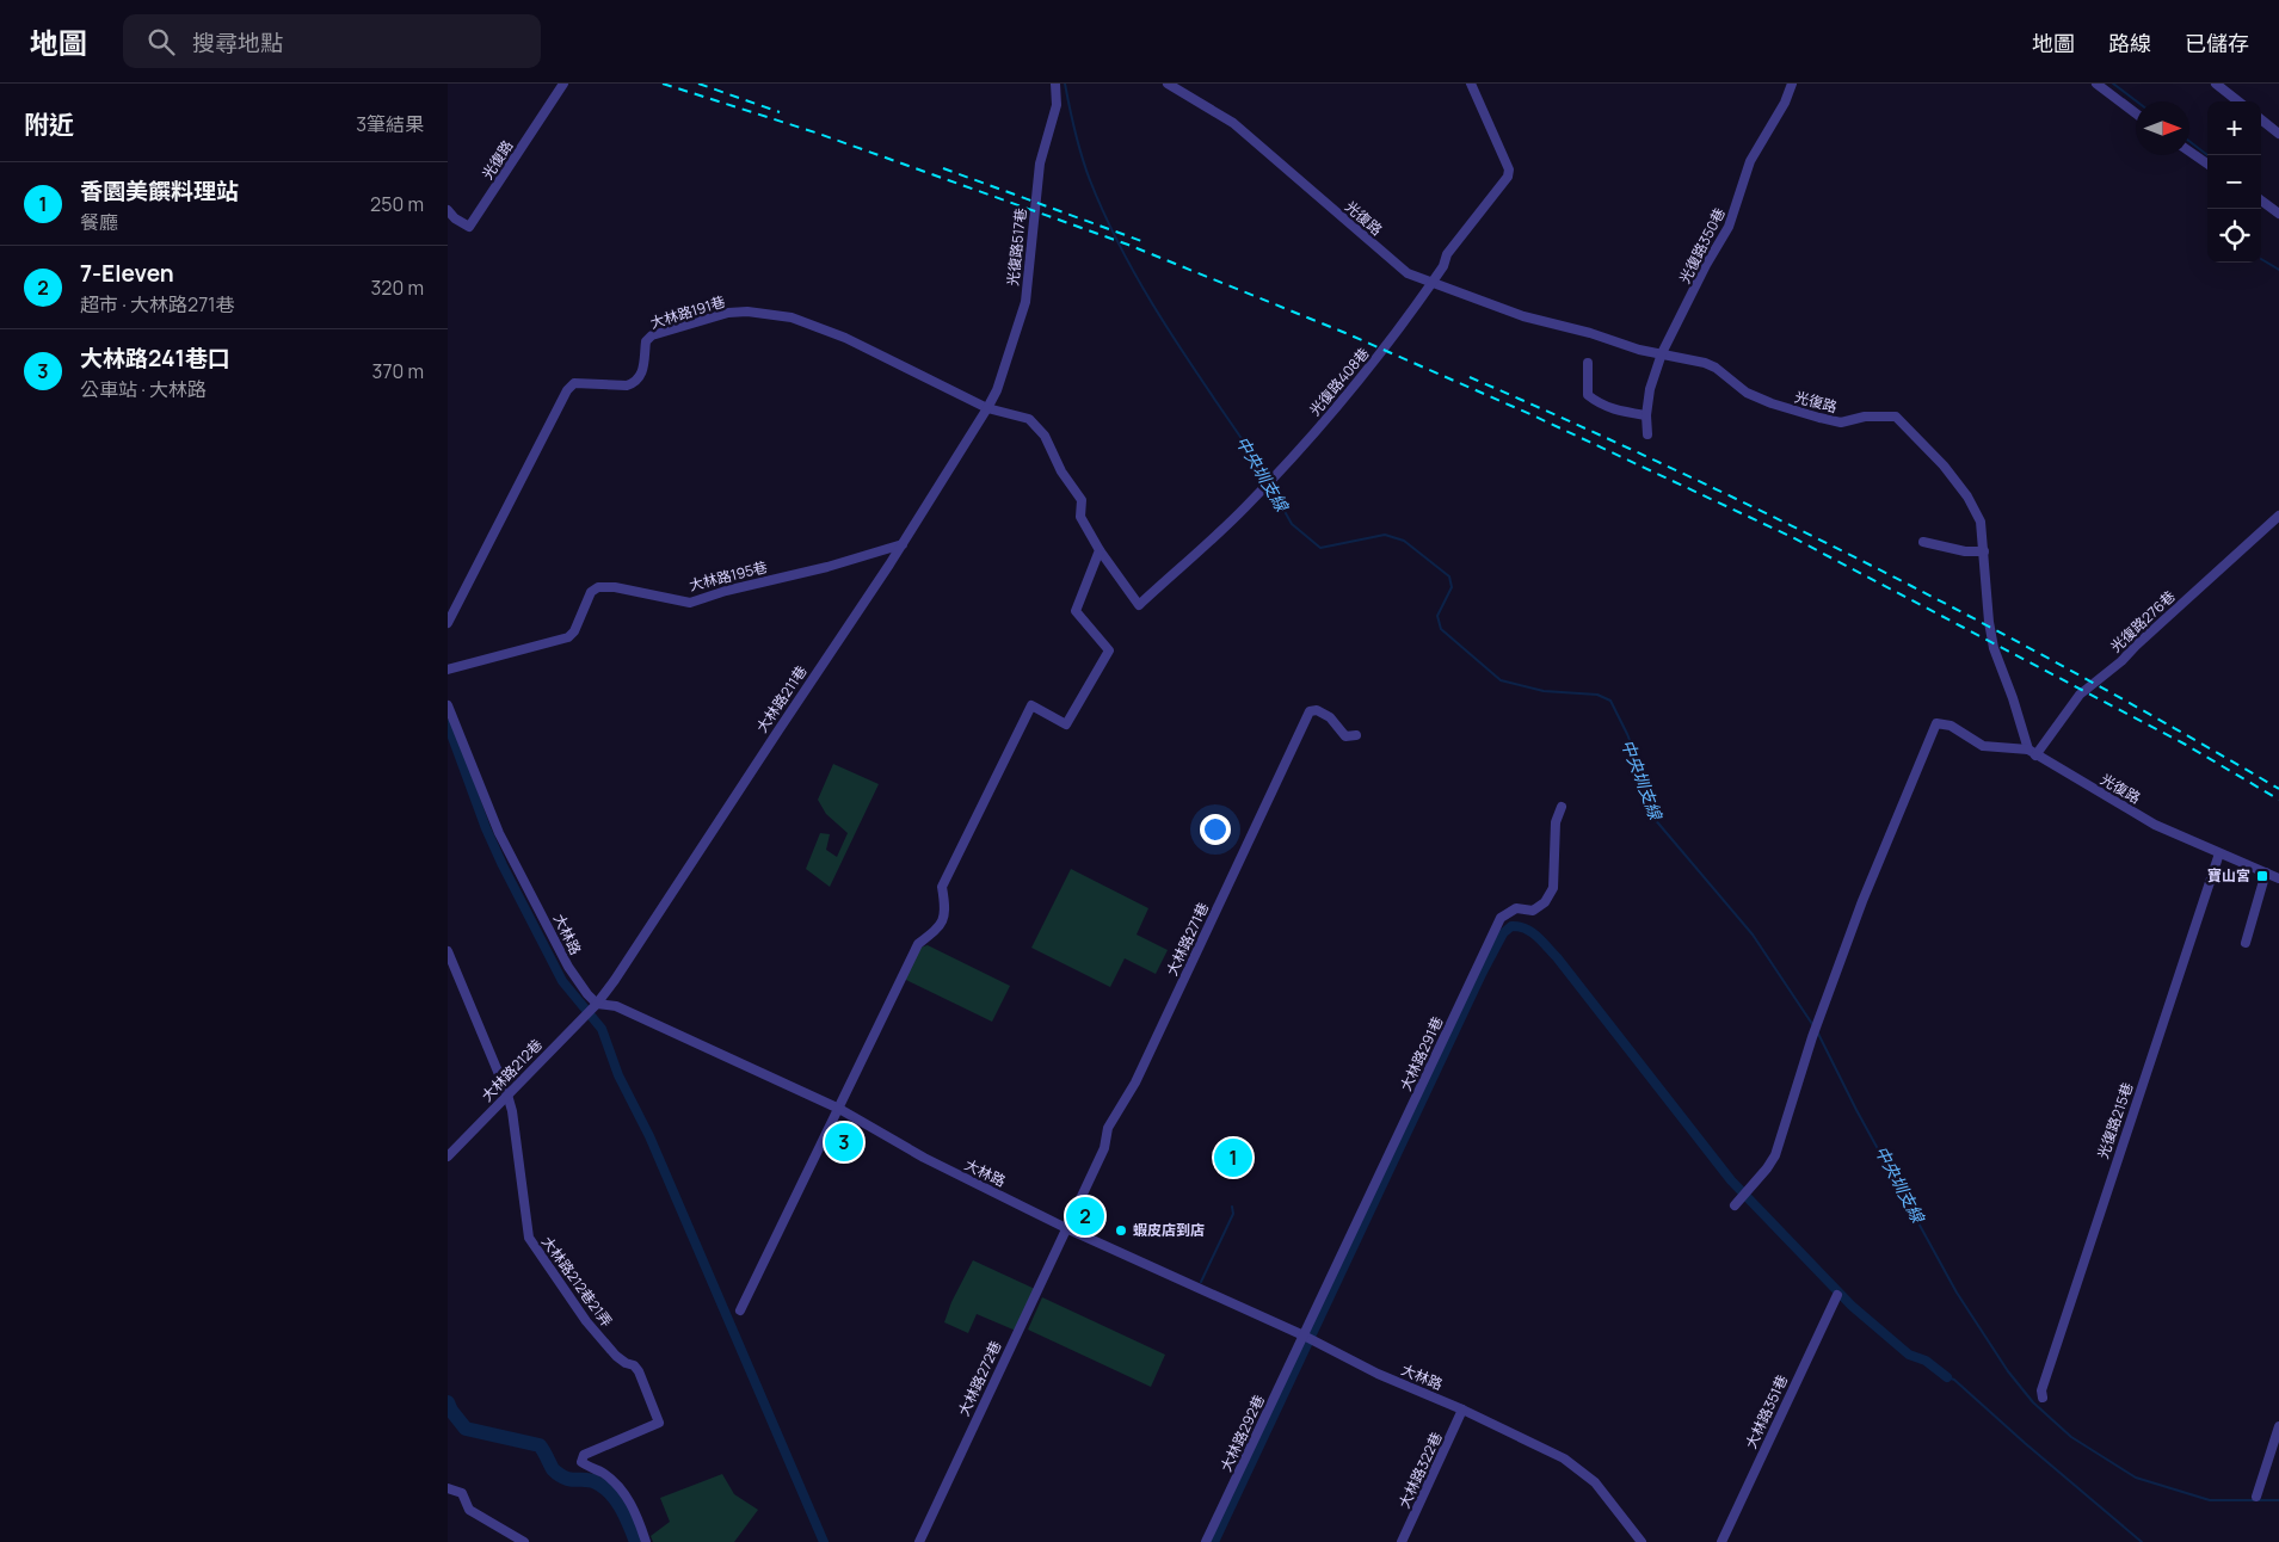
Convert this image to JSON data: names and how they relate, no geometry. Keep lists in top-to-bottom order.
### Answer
{
  "streets": {
    "street": [
      "光復路",
      "光復路350巷",
      "光復路517巷",
      "大林路191巷",
      "光復路408巷",
      "大林路195巷",
      "光復路276巷",
      "大林路211巷",
      "大林路",
      "大林路271巷",
      "大林路291巷",
      "大林路212巷",
      "光復路215巷",
      "大林路212巷21弄",
      "大林路272巷",
      "大林路351巷",
      "大林路292巷",
      "大林路322巷"
    ]
  },
  "crossings": [
    ["光復路", "光復路350巷"],
    ["光復路", "光復路408巷"],
    ["光復路", "光復路276巷"],
    ["光復路", "光復路215巷"],
    ["光復路517巷", "大林路191巷"],
    ["光復路517巷", "大林路211巷"],
    ["大林路191巷", "大林路211巷"],
    ["大林路195巷", "大林路211巷"],
    ["大林路211巷", "大林路"],
    ["大林路211巷", "大林路212巷"],
    ["大林路", "大林路271巷"],
    ["大林路", "大林路291巷"],
    ["大林路", "大林路212巷"],
    ["大林路", "大林路272巷"],
    ["大林路", "大林路292巷"],
    ["大林路", "大林路322巷"],
    ["大林路271巷", "大林路272巷"],
    ["大林路291巷", "大林路292巷"],
    ["大林路212巷", "大林路212巷21弄"]
  ],
  "water": ["中央圳支線"],
  "places": {
    "transit": ["寶山宮"],
    "other": ["蝦皮店到店"]
  },
  "north": "right",
  "page": {
    "header": "地圖",
    "search": "搜尋地點",
    "nav": ["地圖", "路線", "已儲存"],
    "heading": ["附近", "3筆結果"],
    "map_buttons": ["+", "−"],
    "list": [
      {
        "mark": "1",
        "name": "香園美饌料理站",
        "note": "餐廳",
        "value": "250 m"
      },
      {
        "mark": "2",
        "name": "7-Eleven",
        "note": "超市 · 大林路271巷",
        "value": "320 m"
      },
      {
        "mark": "3",
        "name": "大林路241巷口",
        "note": "公車站 · 大林路",
        "value": "370 m"
      }
    ],
    "pins": ["3", "1", "2"]
  }
}
